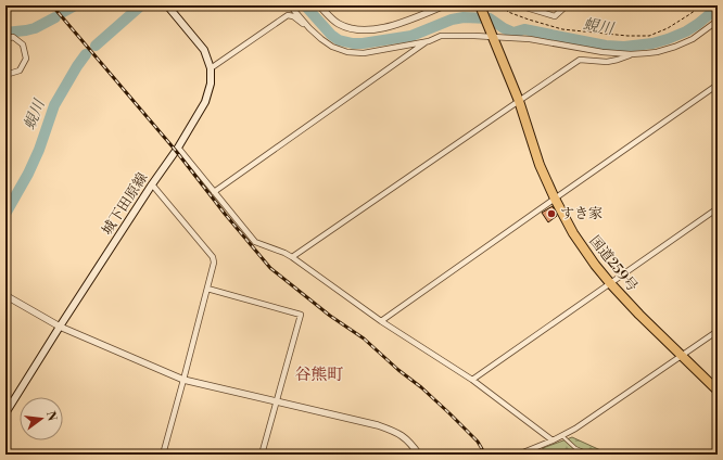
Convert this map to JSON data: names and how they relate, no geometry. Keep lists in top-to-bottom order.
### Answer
{
  "streets": {
    "highway": ["国道259号"],
    "main road": ["城下田原線"]
  },
  "districts": ["谷熊町"],
  "water": ["蜆川"],
  "places": ["すき家"],
  "north": "right"
}
